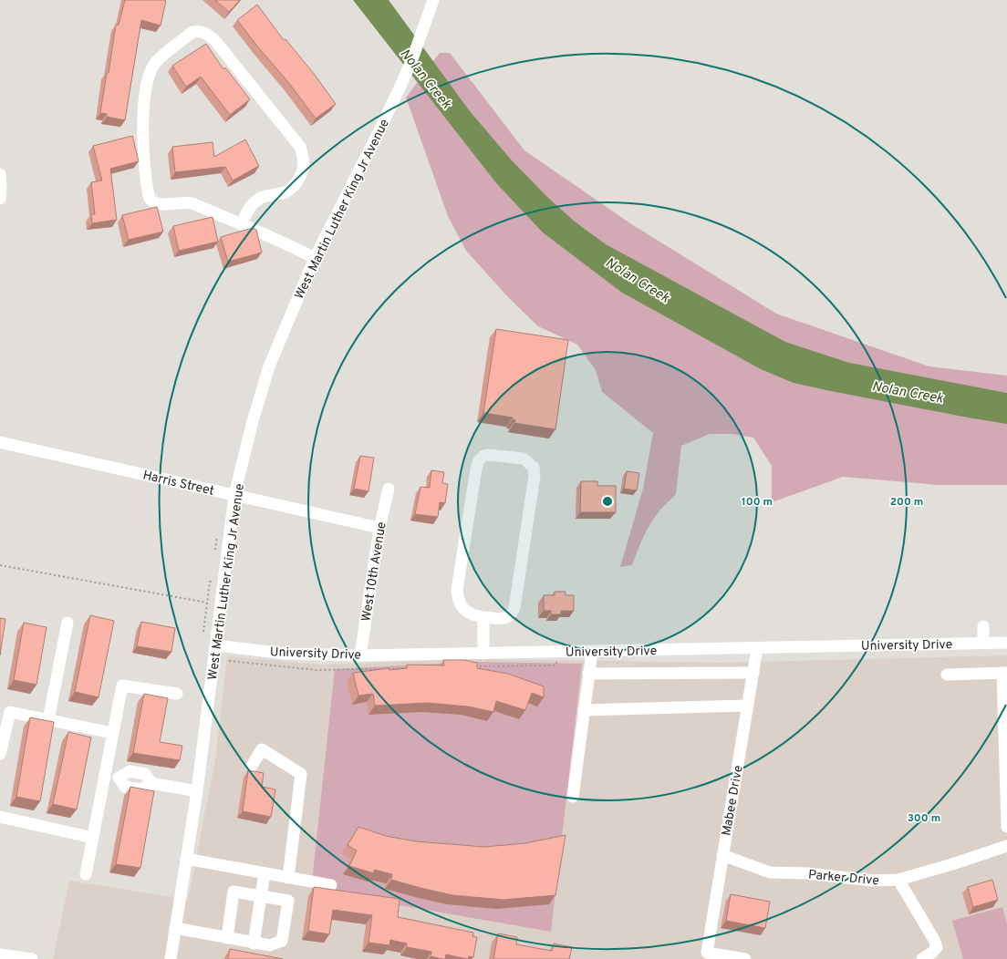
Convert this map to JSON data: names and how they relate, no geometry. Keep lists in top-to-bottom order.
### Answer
{
  "streets": {
    "street": [
      "West Martin Luther King Jr Avenue",
      "Harris Street",
      "West 10th Avenue",
      "University Drive",
      "Mabee Drive",
      "Parker Drive"
    ]
  },
  "crossings": [
    ["West Martin Luther King Jr Avenue", "Harris Street"],
    ["West Martin Luther King Jr Avenue", "University Drive"],
    ["Harris Street", "West 10th Avenue"],
    ["West 10th Avenue", "University Drive"],
    ["University Drive", "Mabee Drive"],
    ["Mabee Drive", "Parker Drive"]
  ],
  "water": ["Nolan Creek"],
  "rings": ["100 m", "200 m", "300 m"]
}
